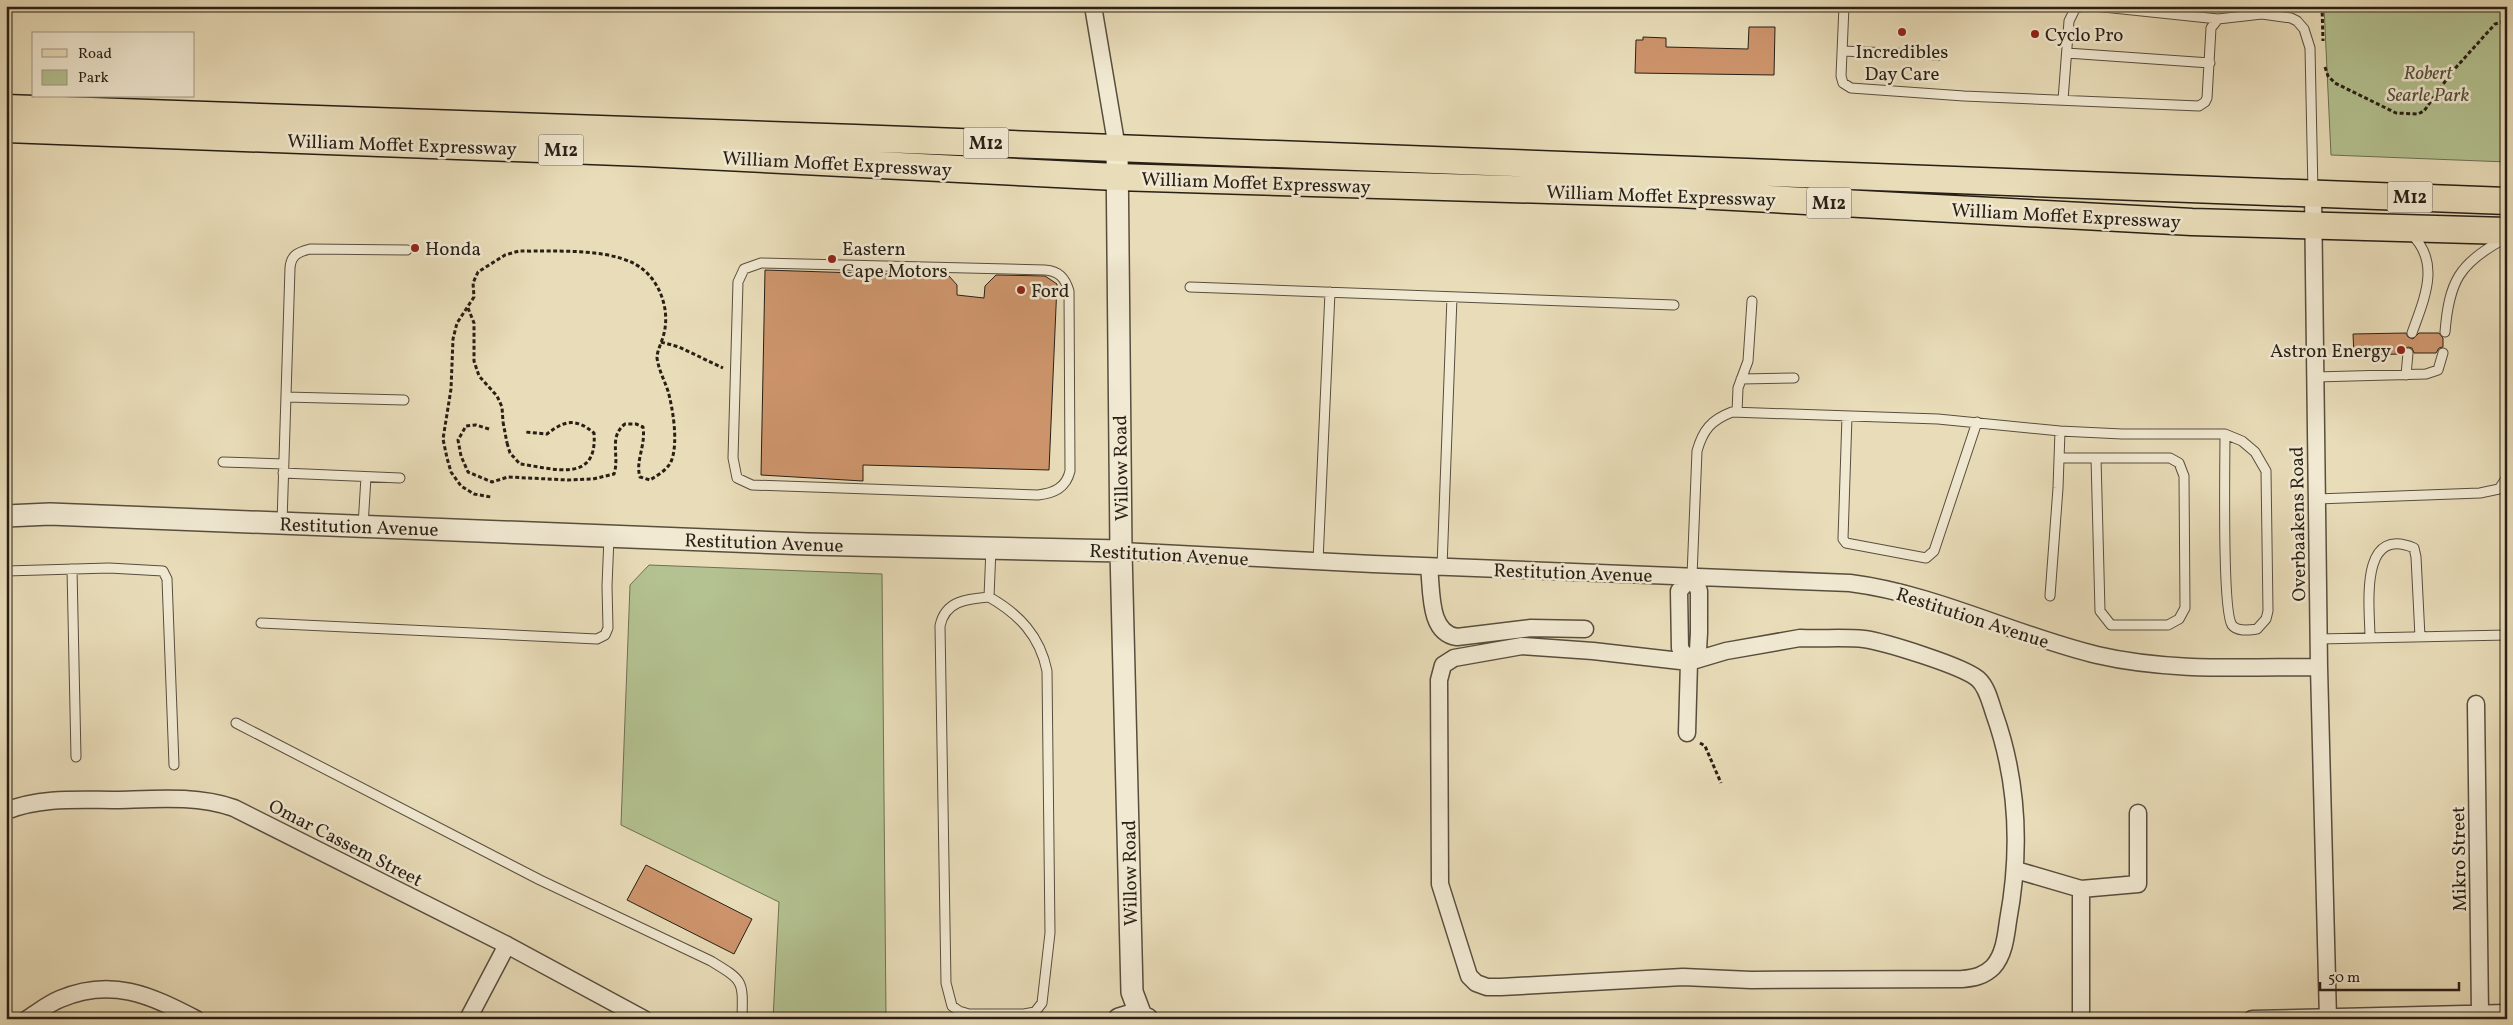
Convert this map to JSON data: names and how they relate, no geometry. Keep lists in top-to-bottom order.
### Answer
{
  "streets": {
    "main road": ["M12", "William Moffet Expressway"],
    "street": [
      "Willow Road",
      "Overbaakens Road",
      "Restitution Avenue",
      "Omar Cassem Street",
      "Mikro Street"
    ]
  },
  "crossings": [
    ["William Moffet Expressway", "Willow Road"],
    ["William Moffet Expressway", "Overbaakens Road"],
    ["Willow Road", "Restitution Avenue"],
    ["Overbaakens Road", "Restitution Avenue"]
  ],
  "parks": ["Robert Searle Park"],
  "places": [
    "Incredibles Day Care",
    "Cyclo Pro",
    "Honda",
    "Eastern Cape Motors",
    "Ford",
    "Astron Energy"
  ],
  "legend": ["Road", "Park"],
  "scale_bar": "50 m"
}
